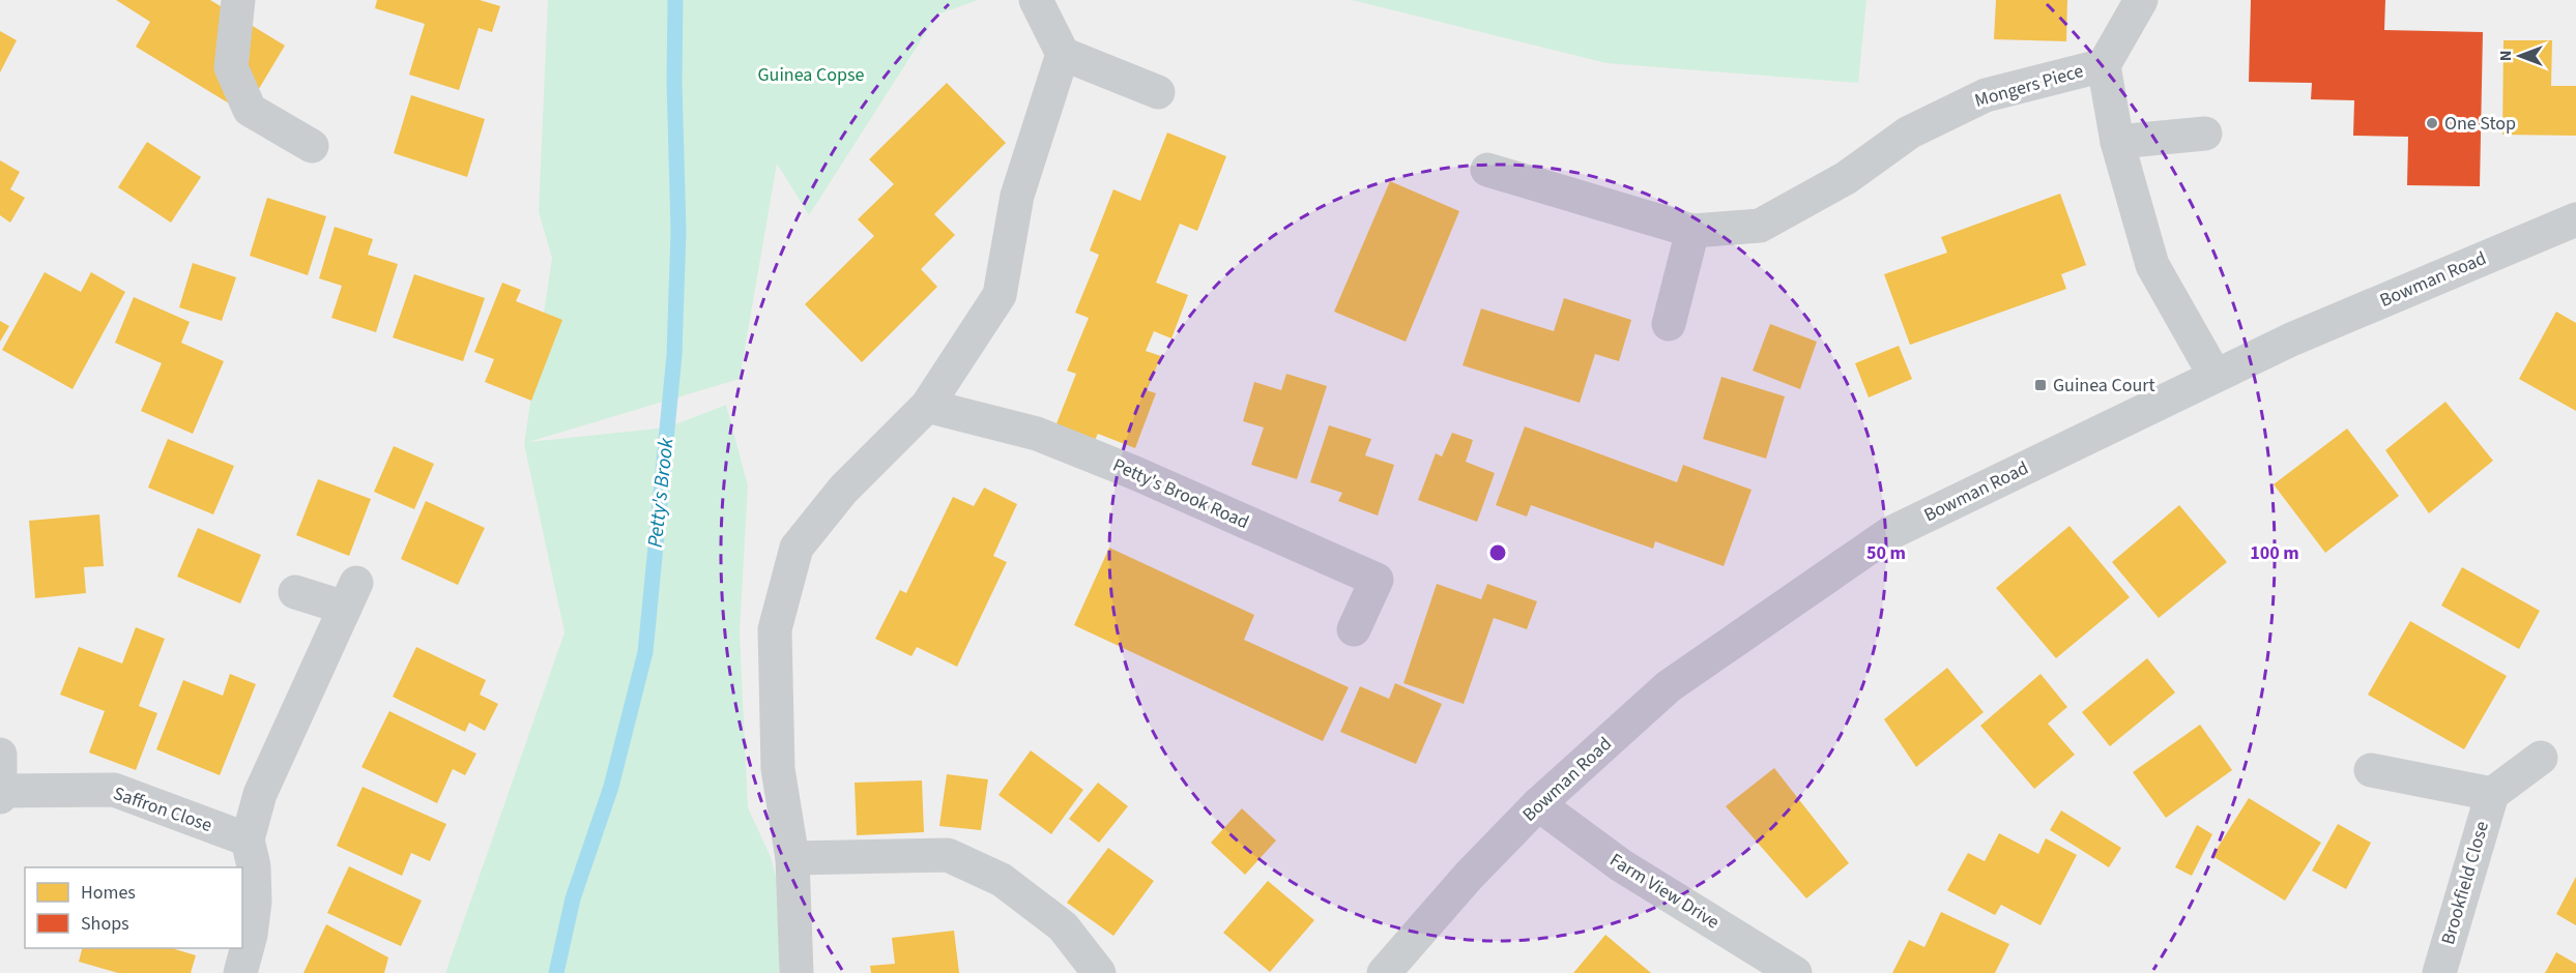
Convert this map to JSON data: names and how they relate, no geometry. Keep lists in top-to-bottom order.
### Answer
{
  "streets": {
    "street": [
      "Mongers Piece",
      "Bowman Road",
      "Petty's Brook Road",
      "Saffron Close",
      "Brookfield Close",
      "Farm View Drive"
    ]
  },
  "crossings": [
    ["Mongers Piece", "Bowman Road"],
    ["Bowman Road", "Farm View Drive"]
  ],
  "water": ["Petty's Brook"],
  "parks": ["Guinea Copse"],
  "places": {
    "other": ["One Stop"],
    "transit": ["Guinea Court"]
  },
  "legend": ["Homes", "Shops"],
  "north": "left",
  "rings": ["50 m", "100 m"]
}
